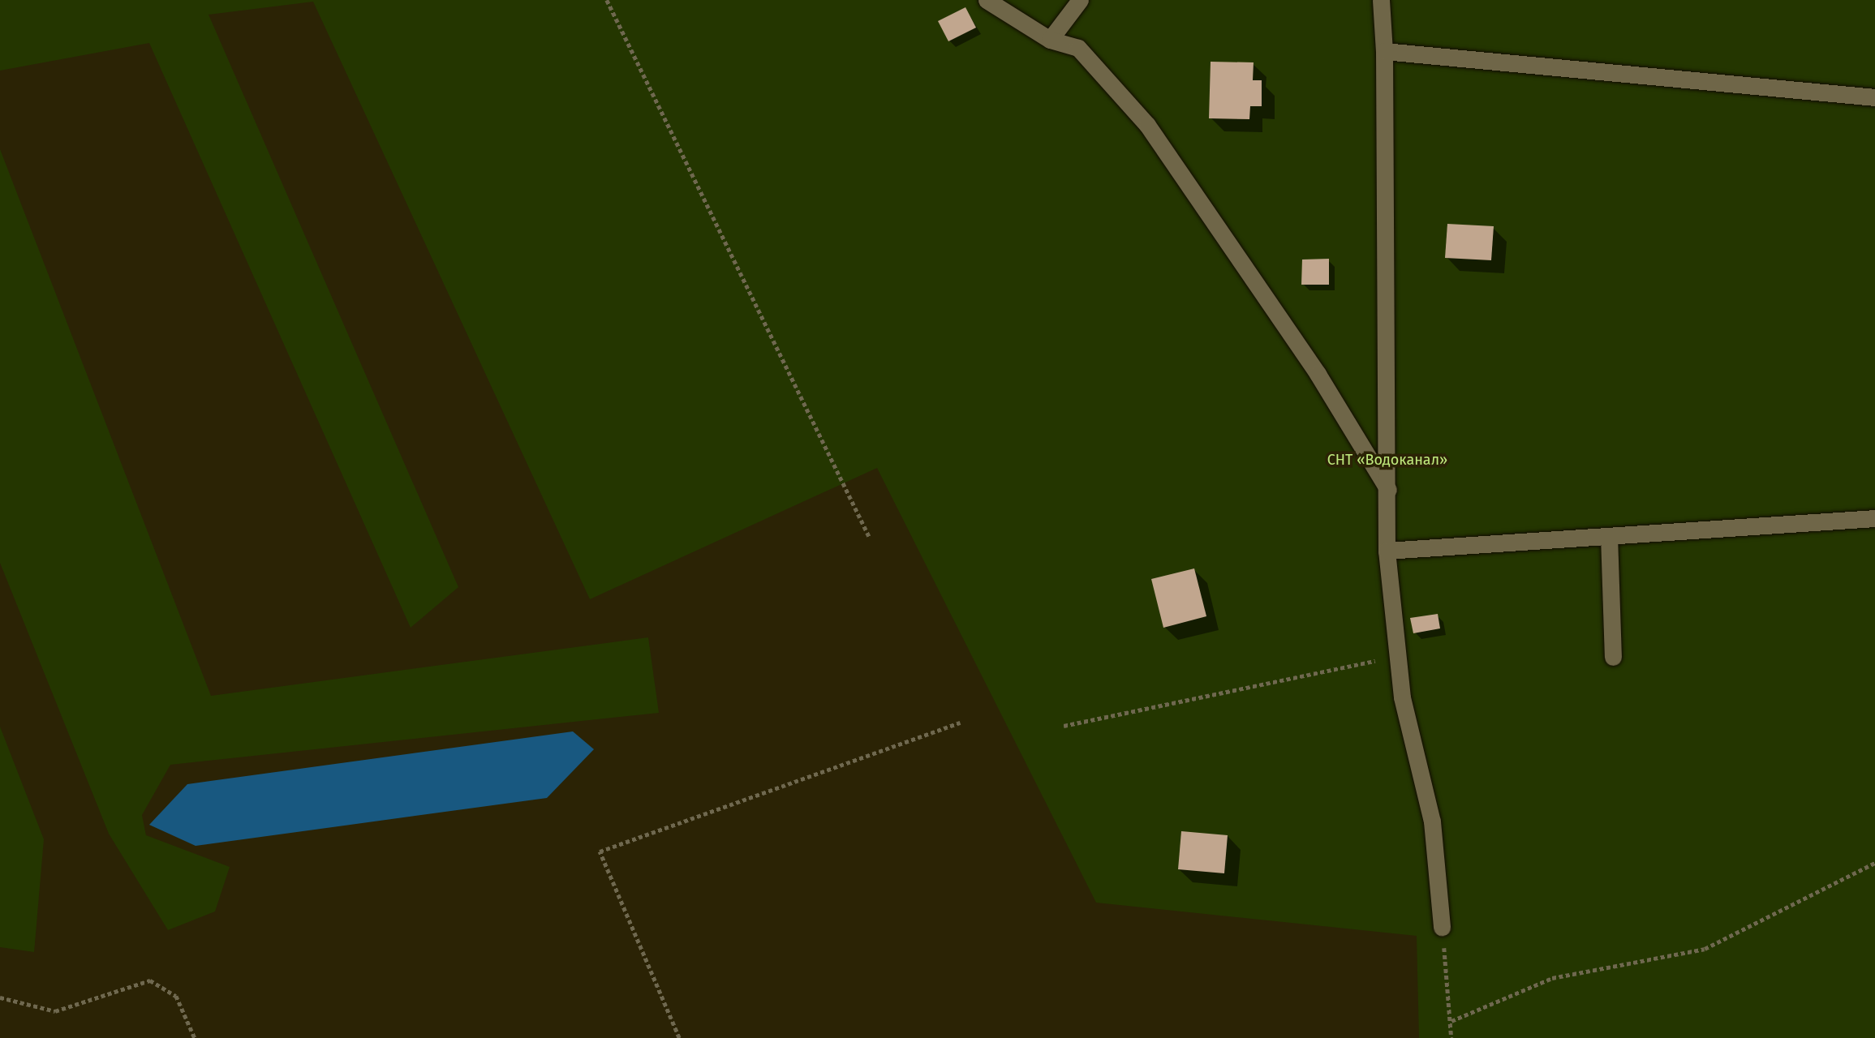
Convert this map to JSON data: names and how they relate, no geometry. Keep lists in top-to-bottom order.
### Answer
{
  "parks": ["СНТ «Водоканал»"]
}
